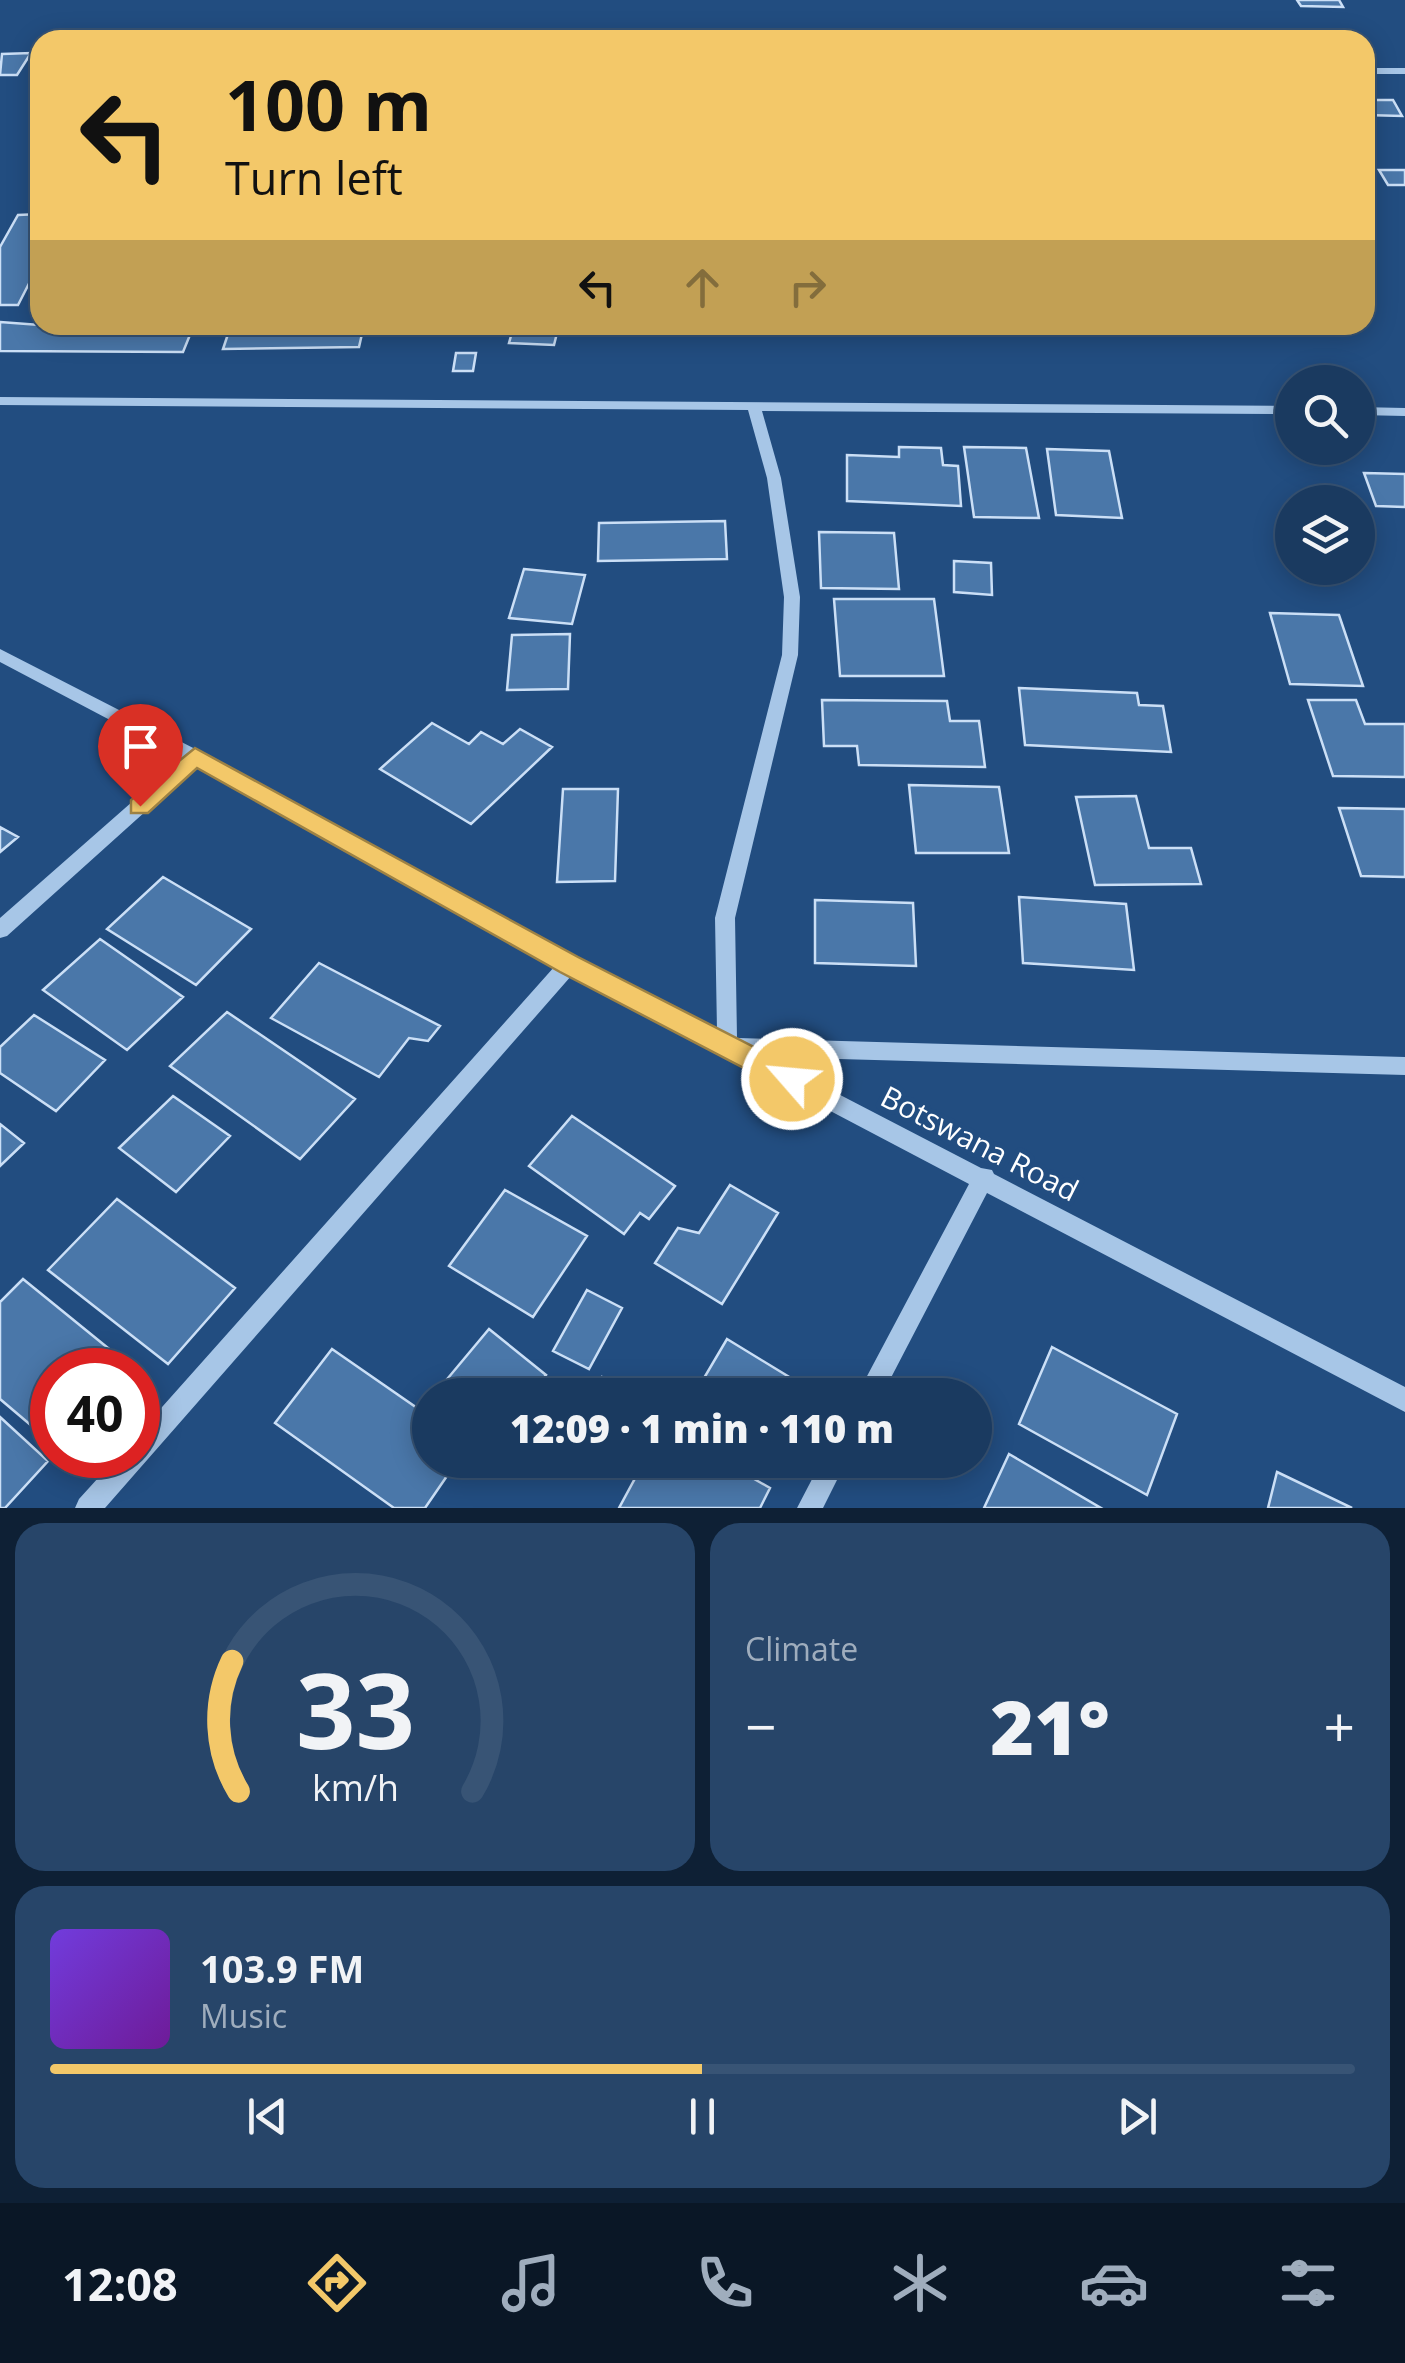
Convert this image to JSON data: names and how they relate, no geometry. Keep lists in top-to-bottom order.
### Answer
{
  "streets": {
    "street": ["Botswana Road"]
  },
  "page": {
    "turn": ["100 m", "Turn left"],
    "limit": "40",
    "trip": "12:09 · 1 min · 110 m",
    "tile": "Climate",
    "heat": ["−", "21°", "+"],
    "song": ["103.9 FM", "Music"],
    "tabs": "12:08",
    "gauge": ["33", "km/h"]
  }
}
